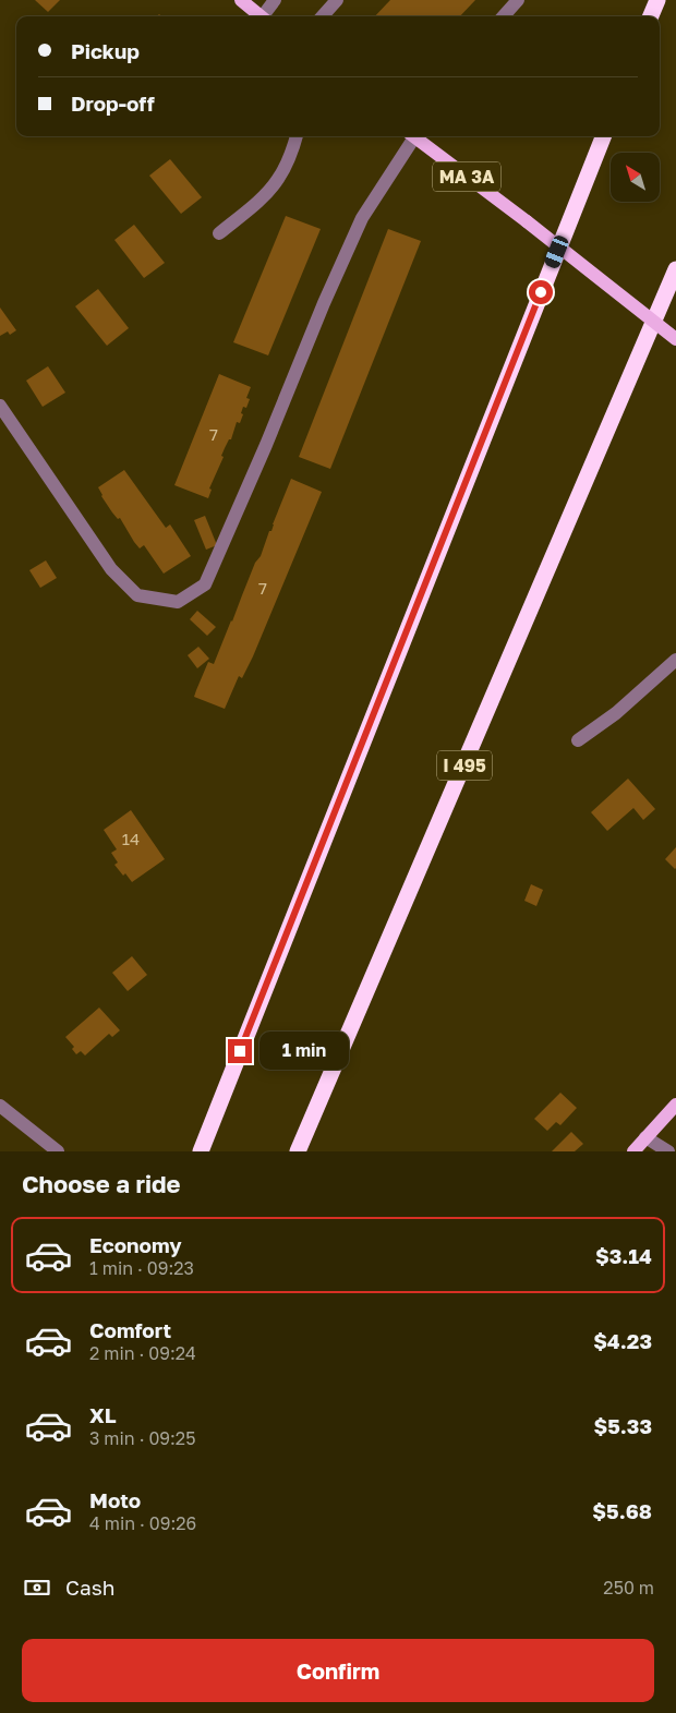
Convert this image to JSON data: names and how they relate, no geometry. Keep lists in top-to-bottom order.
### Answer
{
  "streets": {
    "highway": ["I 495"],
    "main road": ["MA 3A"]
  },
  "house_numbers": ["7", "7", "14"],
  "north": "top left",
  "page": {
    "banner": ["Pickup", "Drop-off"],
    "bubble": "1 min",
    "heading": "Choose a ride",
    "list": [
      {
        "name": "Economy",
        "note": "1 min · 09:23",
        "value": "$3.14"
      },
      {
        "name": "Comfort",
        "note": "2 min · 09:24",
        "value": "$4.23"
      },
      {
        "name": "XL",
        "note": "3 min · 09:25",
        "value": "$5.33"
      },
      {
        "name": "Moto",
        "note": "4 min · 09:26",
        "value": "$5.68"
      }
    ],
    "pay": ["Cash", "250 m"],
    "buttons": "Confirm"
  }
}
